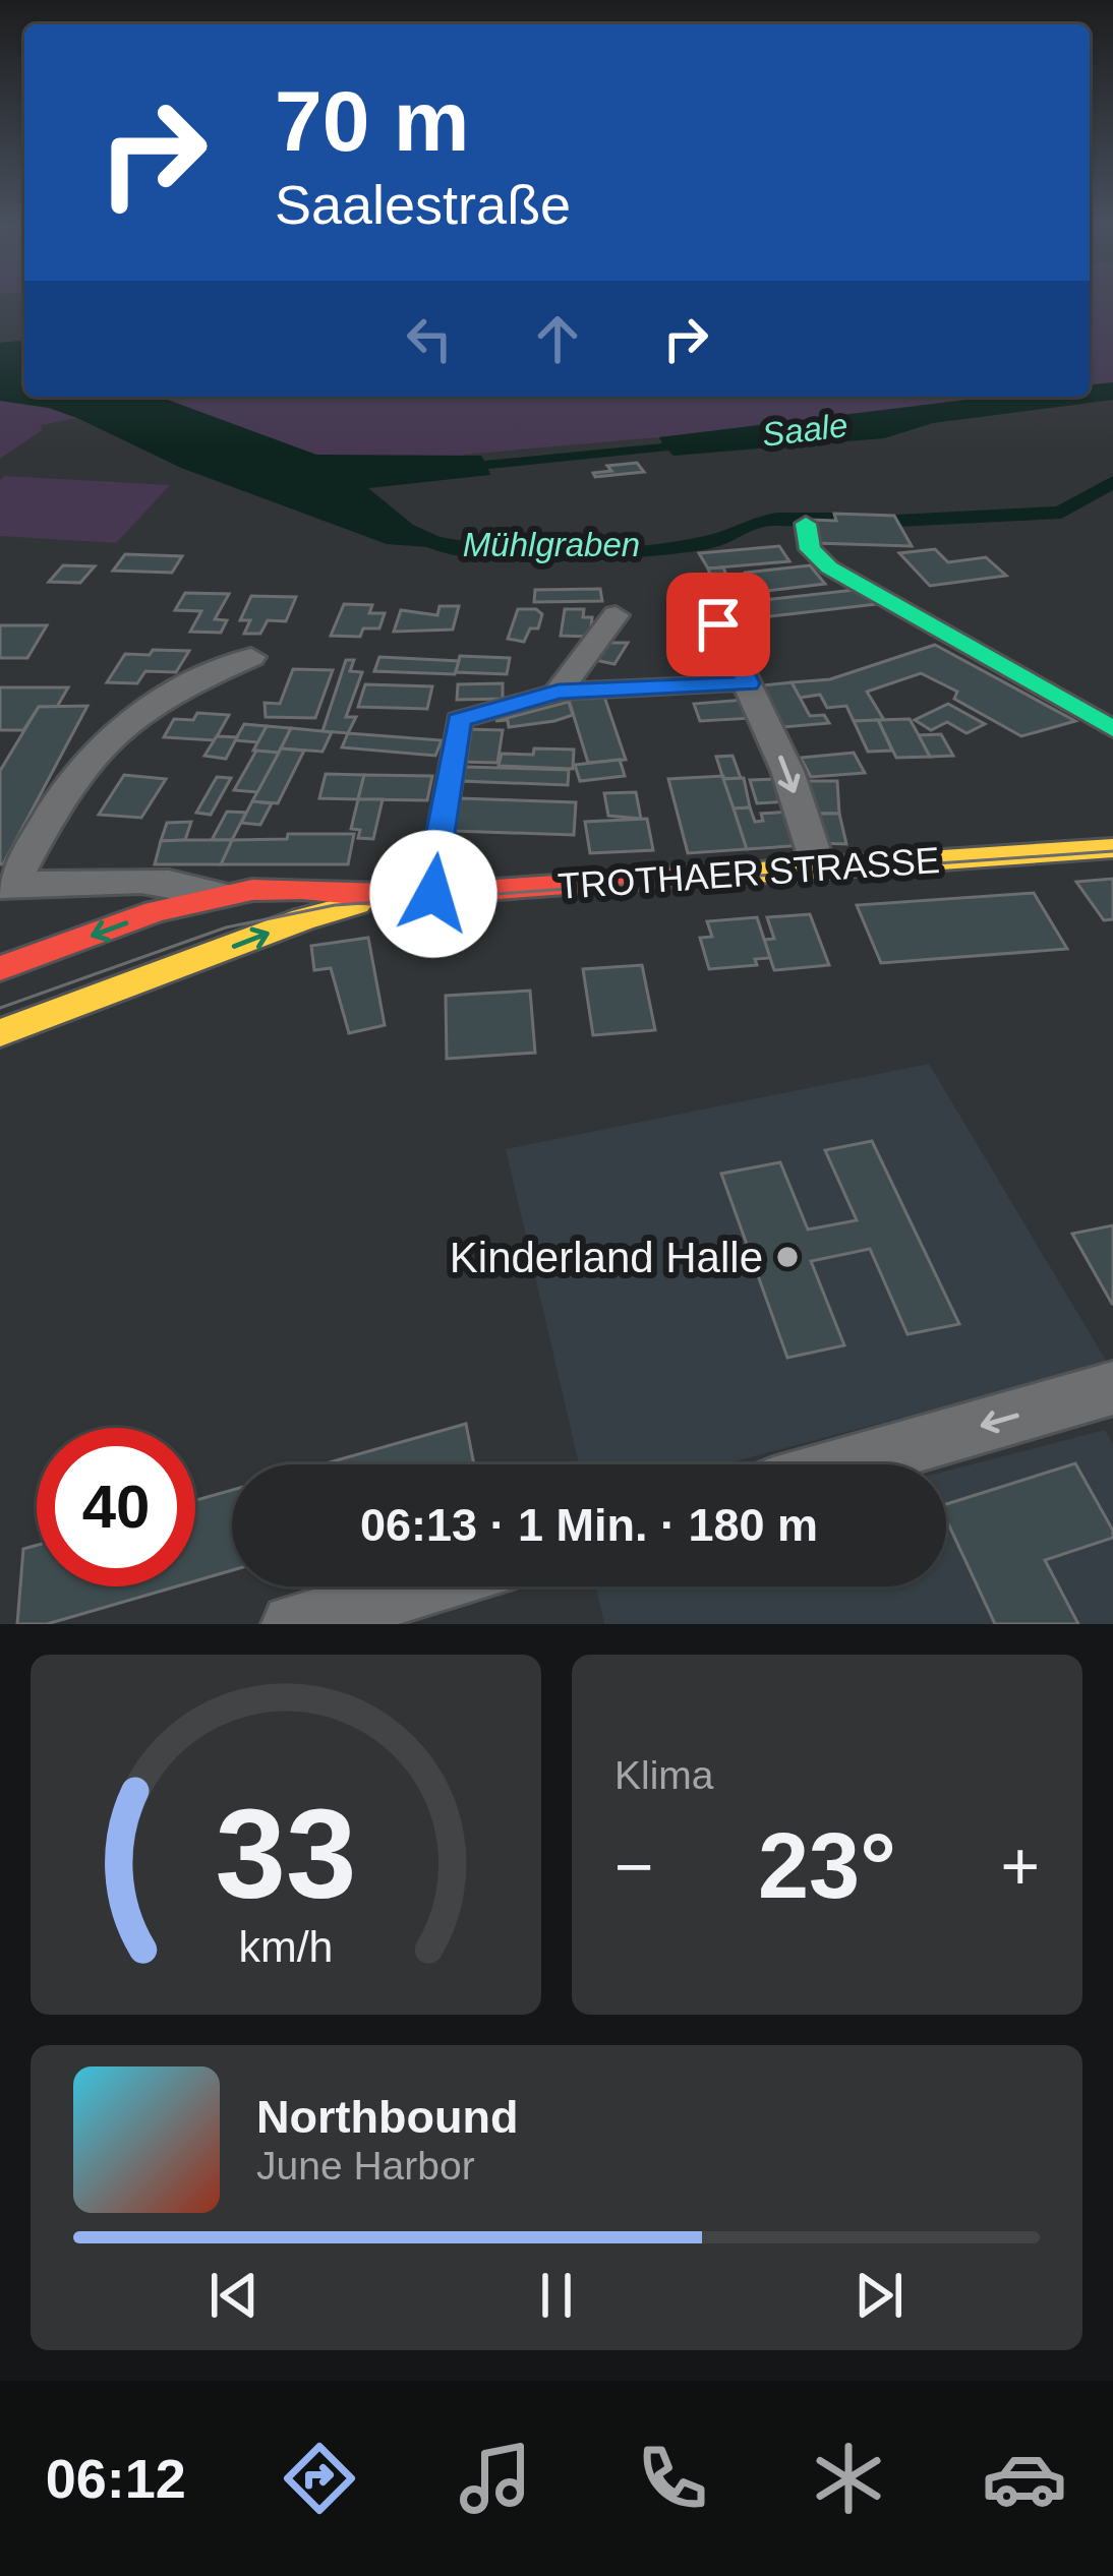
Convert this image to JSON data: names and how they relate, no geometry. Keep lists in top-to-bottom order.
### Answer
{
  "streets": {
    "main road": ["TROTHAER STRASSE"]
  },
  "water": ["Saale", "Mühlgraben"],
  "places": ["Kinderland Halle"],
  "page": {
    "turn": ["70 m", "Saalestraße"],
    "limit": "40",
    "trip": "06:13 · 1 Min. · 180 m",
    "tile": "Klima",
    "heat": ["−", "23°", "+"],
    "song": ["Northbound", "June Harbor"],
    "tabs": "06:12",
    "gauge": ["33", "km/h"]
  }
}
